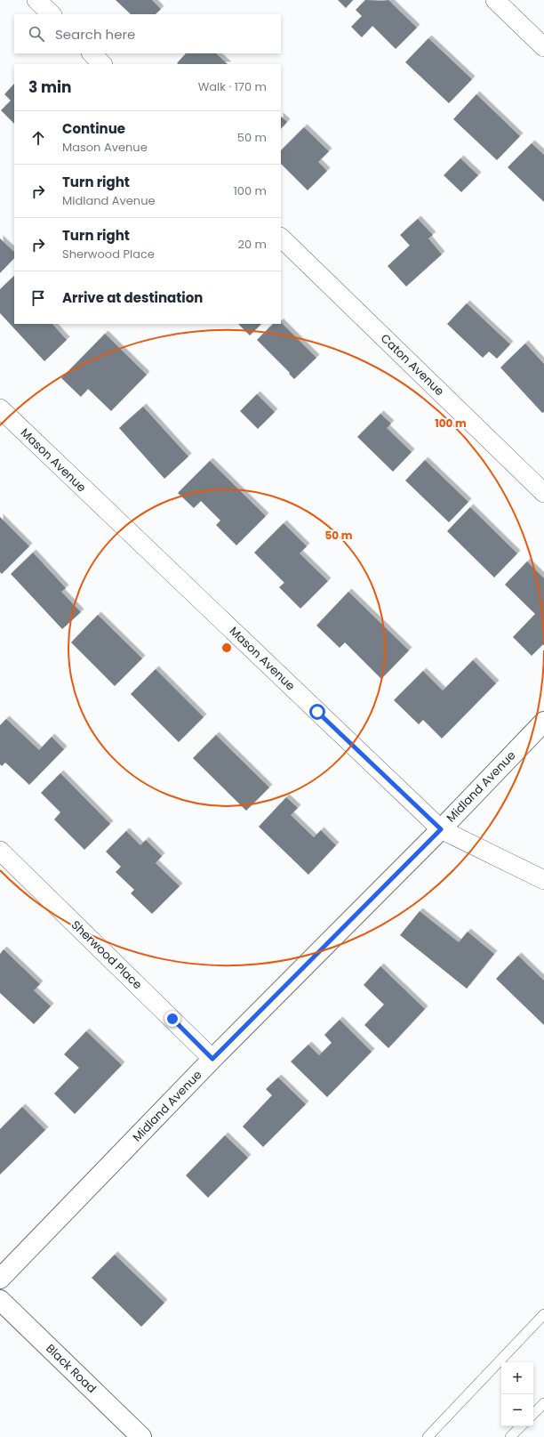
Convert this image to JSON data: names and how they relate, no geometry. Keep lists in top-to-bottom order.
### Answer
{
  "streets": {
    "main road": ["Midland Avenue", "Black Road"],
    "street": ["Caton Avenue", "Mason Avenue", "Sherwood Place"]
  },
  "crossings": [
    ["Mason Avenue", "Midland Avenue"],
    ["Midland Avenue", "Sherwood Place"]
  ],
  "page": {
    "search": "Search here",
    "heading": ["3 min", "Walk · 170 m"],
    "list": [
      ["Continue", "Mason Avenue", "50 m"],
      ["Turn right", "Midland Avenue", "100 m"],
      ["Turn right", "Sherwood Place", "20 m"],
      "Arrive at destination"
    ],
    "map_buttons": ["+", "−"]
  },
  "rings": ["100 m", "50 m"]
}
